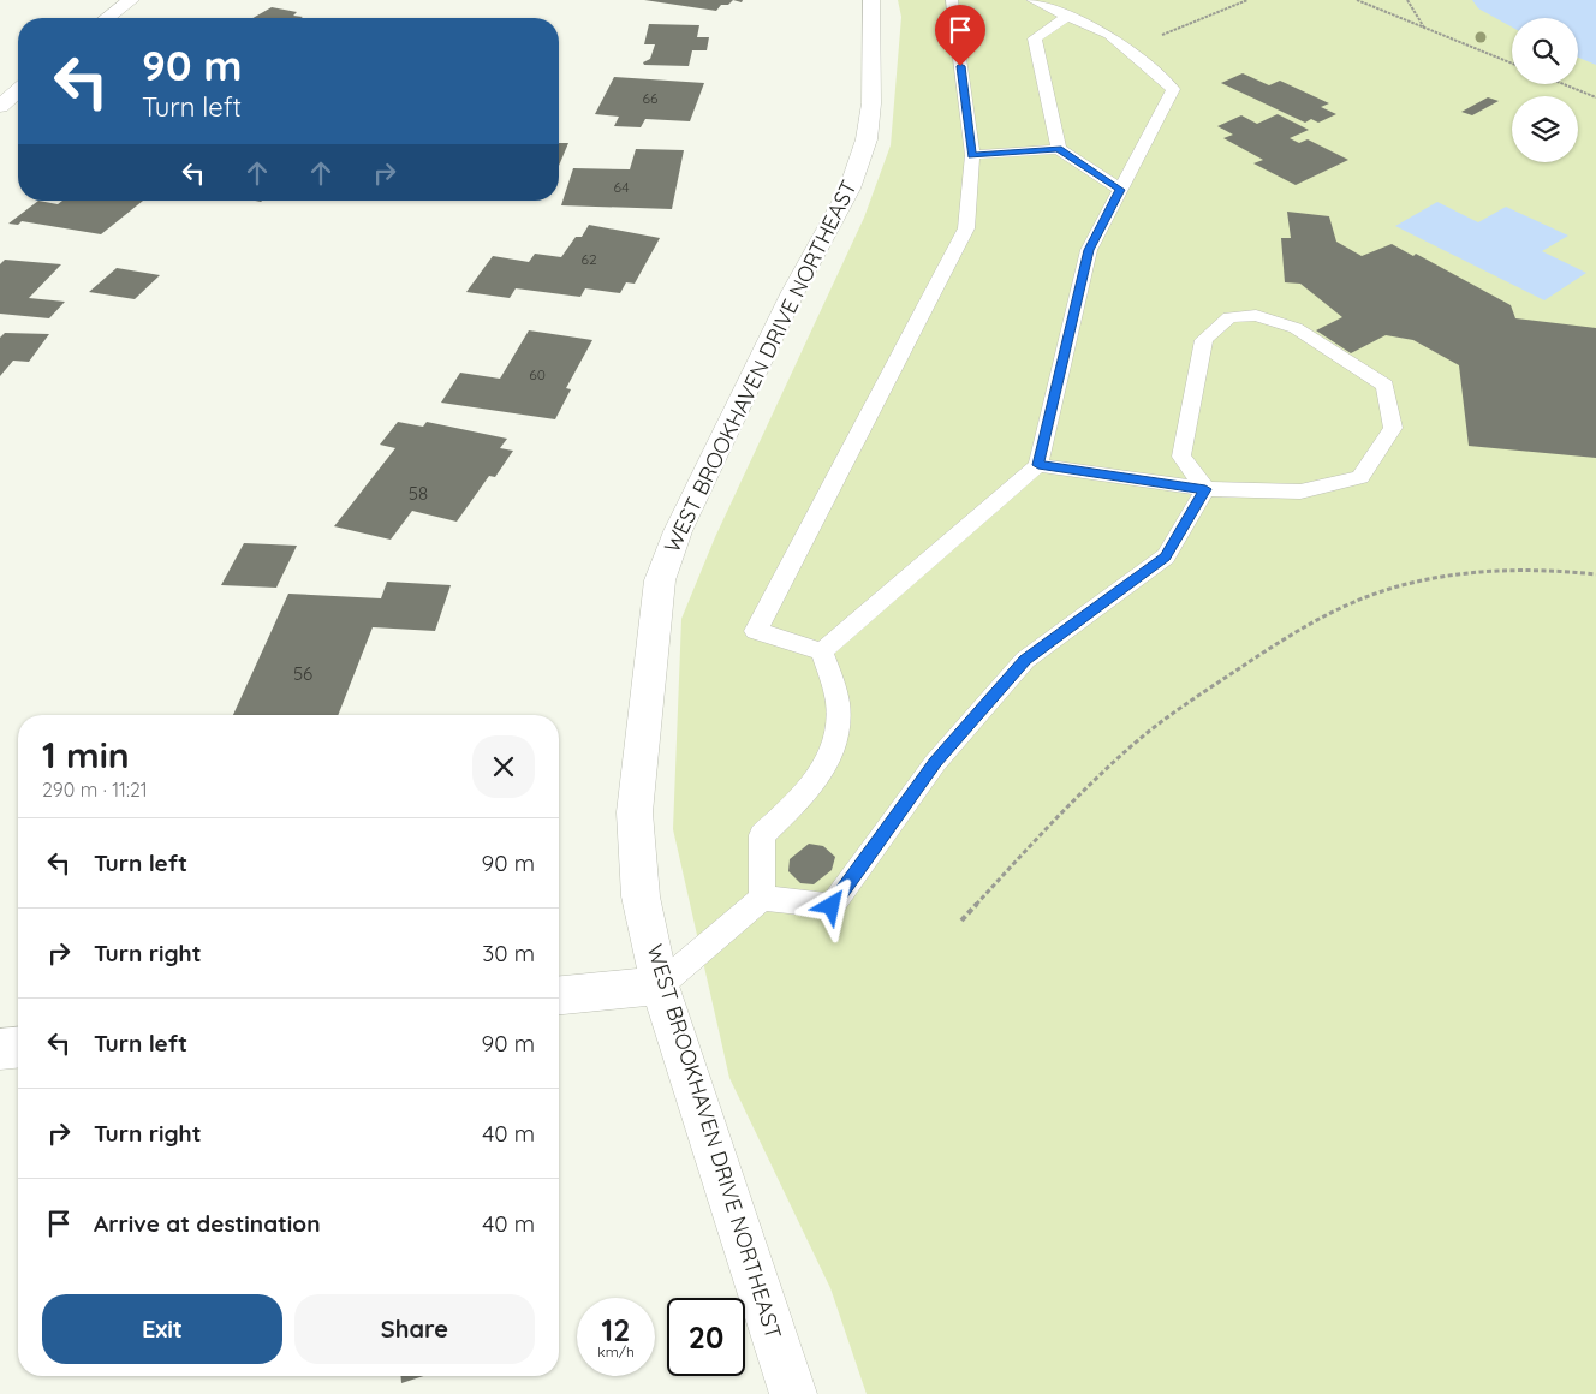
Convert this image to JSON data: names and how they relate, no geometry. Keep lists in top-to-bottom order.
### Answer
{
  "streets": {
    "street": ["WEST BROOKHAVEN DRIVE NORTHEAST"]
  },
  "house_numbers": [
    "66",
    "64",
    "62",
    "60",
    "58",
    "56"
  ],
  "page": {
    "turn": ["90 m", "Turn left"],
    "heading": ["1 min", "290 m · 11:21"],
    "list": [
      {
        "name": "Turn left",
        "value": "90 m"
      },
      {
        "name": "Turn right",
        "value": "30 m"
      },
      {
        "name": "Turn left",
        "value": "90 m"
      },
      {
        "name": "Turn right",
        "value": "40 m"
      },
      {
        "name": "Arrive at destination",
        "value": "40 m"
      }
    ],
    "buttons": ["Exit", "Share"],
    "speed": "12 km/h",
    "limit": "20"
  }
}
